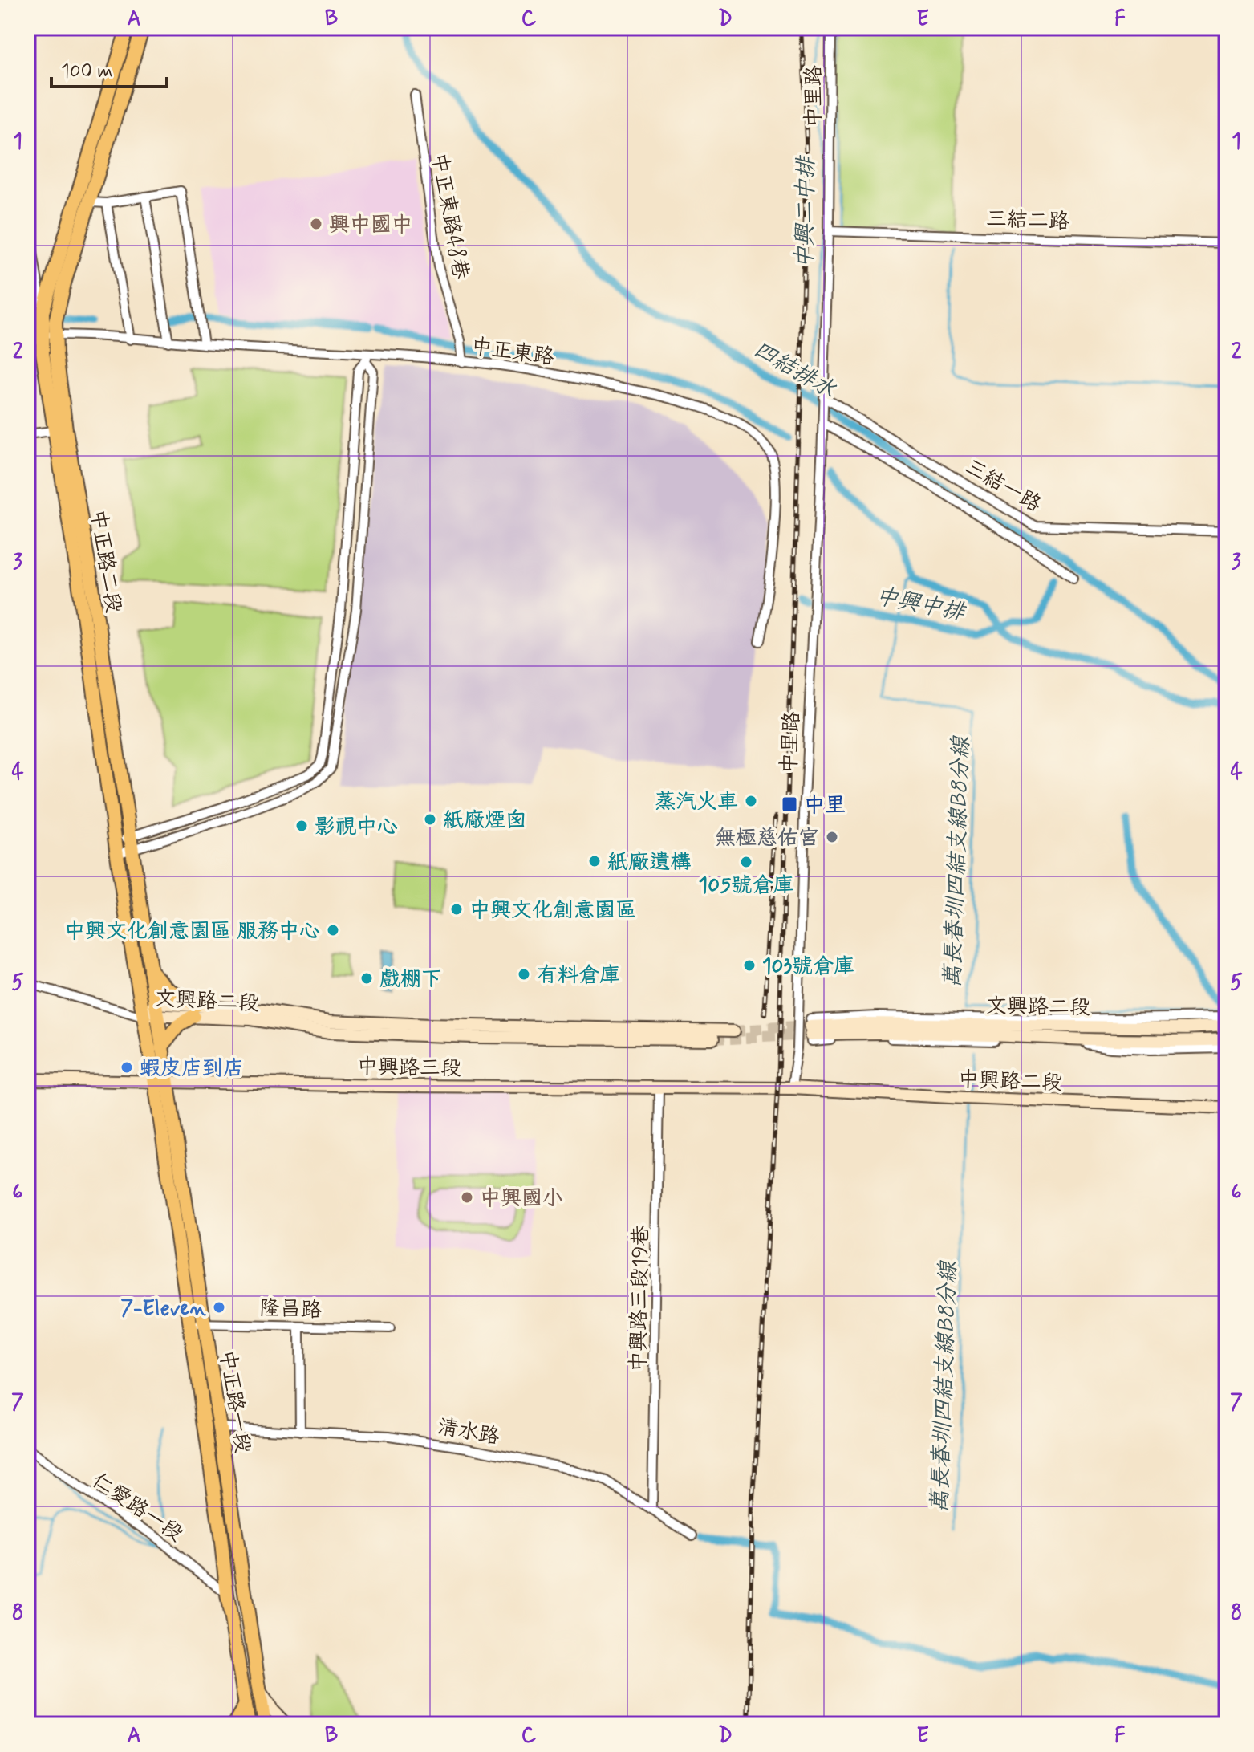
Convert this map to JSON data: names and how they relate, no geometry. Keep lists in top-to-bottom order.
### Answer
{
  "streets": {
    "main road": ["中正路二段", "中正路一段"],
    "street": [
      "中里路",
      "中正東路48巷",
      "三結二路",
      "中正東路",
      "三結一路",
      "文興路二段",
      "中興路三段",
      "中興路二段",
      "中興路三段19巷",
      "隆昌路",
      "清水路",
      "仁愛路一段"
    ]
  },
  "crossings": [
    ["中里路", "三結二路"],
    ["中里路", "三結一路"],
    ["中里路", "中興路三段"],
    ["中里路", "中興路二段"],
    ["中正東路48巷", "中正東路"],
    ["中正東路", "中正路二段"],
    ["中正路二段", "文興路二段"],
    ["中正路二段", "中興路三段"],
    ["中正路二段", "中正路一段"],
    ["中興路三段", "中興路二段"],
    ["中興路三段", "中興路三段19巷"],
    ["中興路三段", "中正路一段"],
    ["中興路三段19巷", "清水路"],
    ["隆昌路", "中正路一段"],
    ["中正路一段", "清水路"],
    ["中正路一段", "仁愛路一段"]
  ],
  "water": [
    "中興二中排",
    "四結排水",
    "中興中排",
    "萬長春圳四結支線B8分線"
  ],
  "places": {
    "other": [
      "興中國中",
      "蒸汽火車",
      "紙廠煙囪",
      "影視中心",
      "無極慈佑宮",
      "紙廠遺構",
      "105號倉庫",
      "中興文化創意園區",
      "中興文化創意園區 服務中心",
      "103號倉庫",
      "有料倉庫",
      "戲棚下",
      "蝦皮店到店",
      "中興國小",
      "7-Eleven"
    ],
    "transit": ["中里"]
  },
  "scale_bar": "100 m",
  "grid": {
    "columns": [
      "A",
      "B",
      "C",
      "D",
      "E",
      "F"
    ],
    "rows": [
      "1",
      "2",
      "3",
      "4",
      "5",
      "6",
      "7",
      "8"
    ]
  }
}
